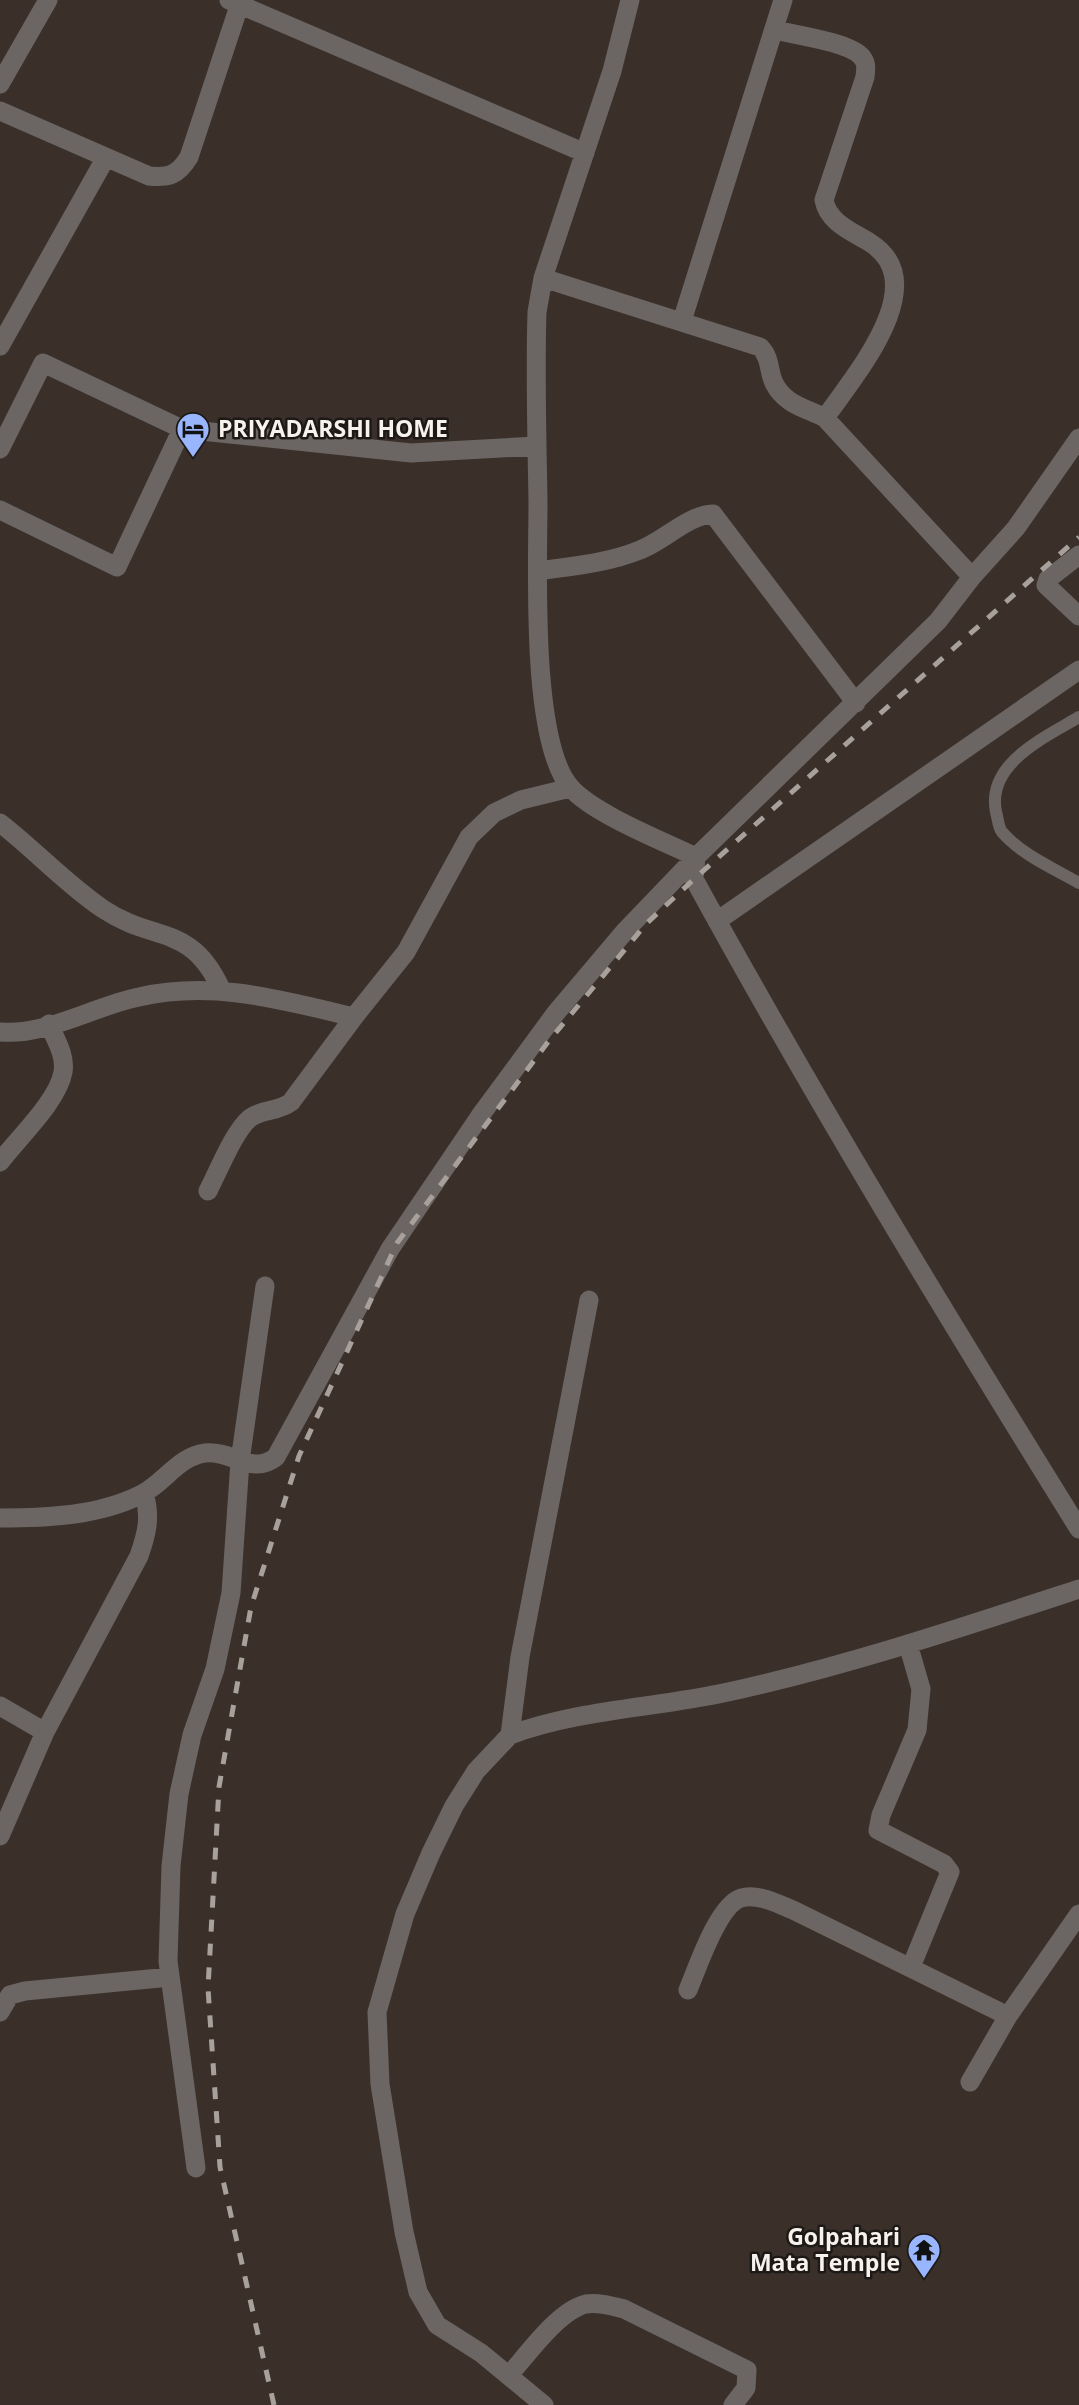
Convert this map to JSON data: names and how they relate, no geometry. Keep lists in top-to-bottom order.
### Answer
{
  "places": {
    "hotel": ["PRIYADARSHI HOME"],
    "temple": ["Golpahari Mata Temple"]
  }
}
